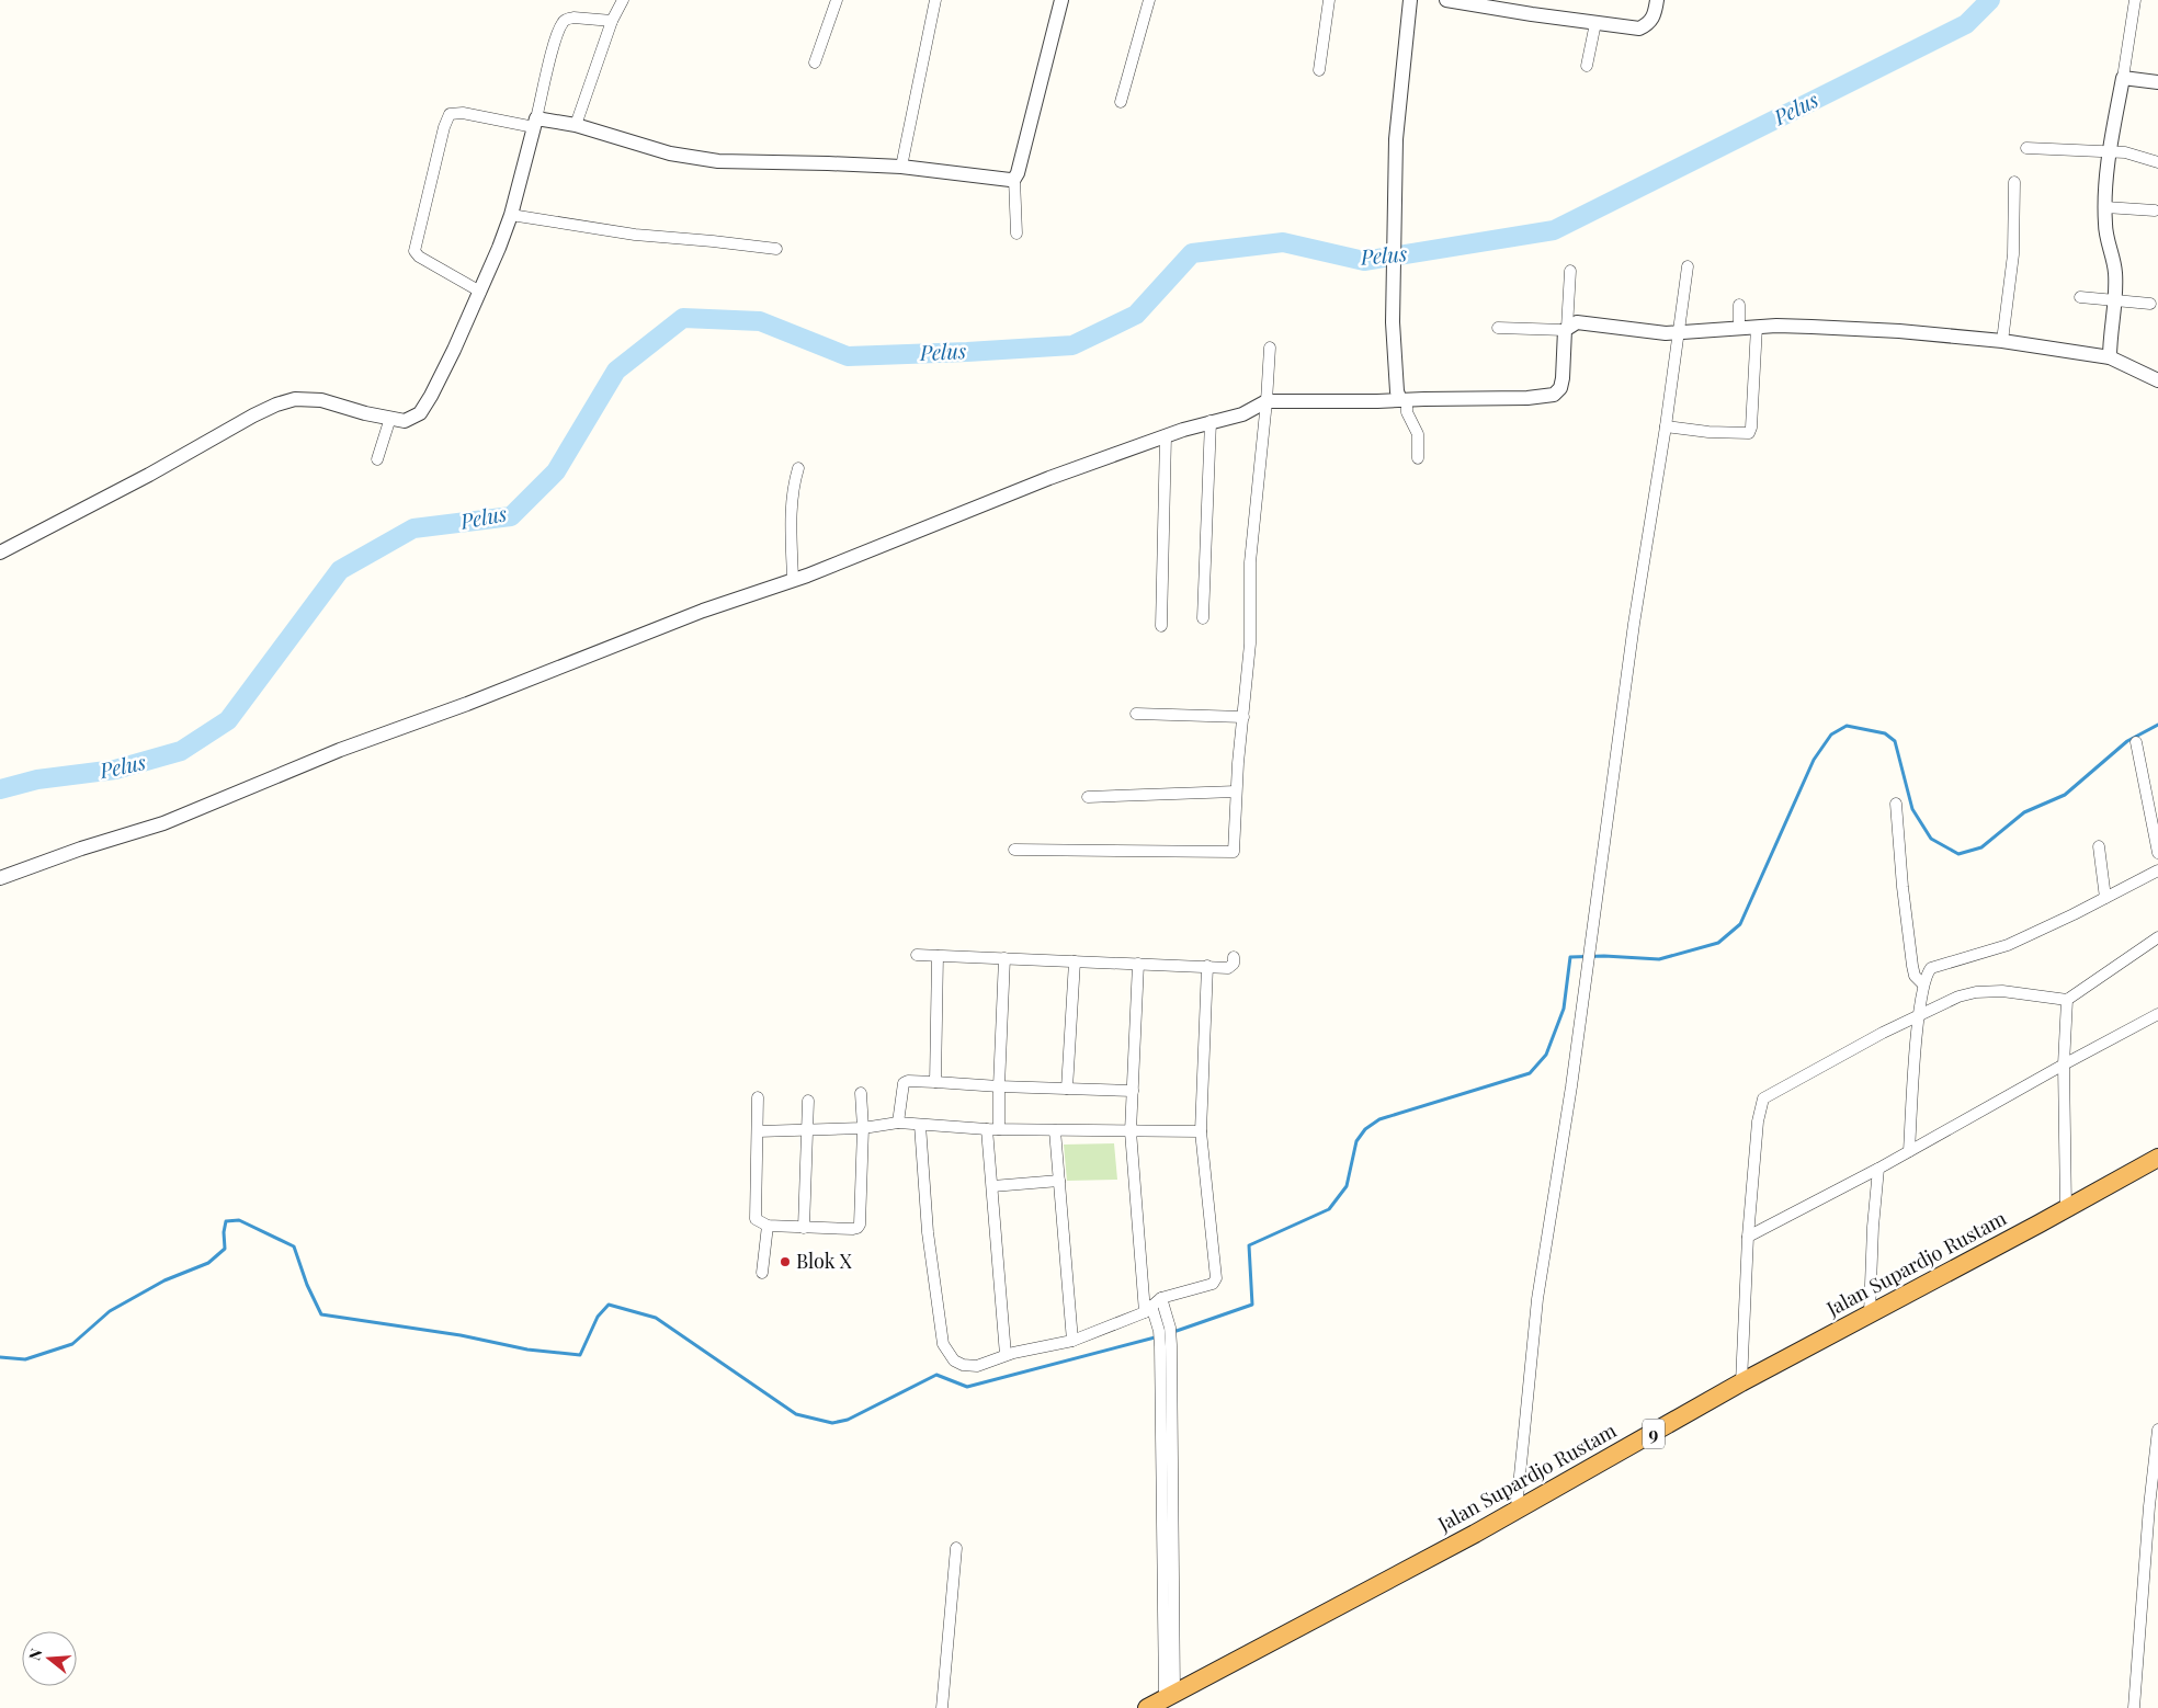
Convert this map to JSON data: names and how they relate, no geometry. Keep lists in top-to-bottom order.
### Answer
{
  "streets": {
    "highway": ["Jalan Supardjo Rustam", "9"]
  },
  "water": ["Pelus"],
  "places": ["Blok X"],
  "north": "left"
}
